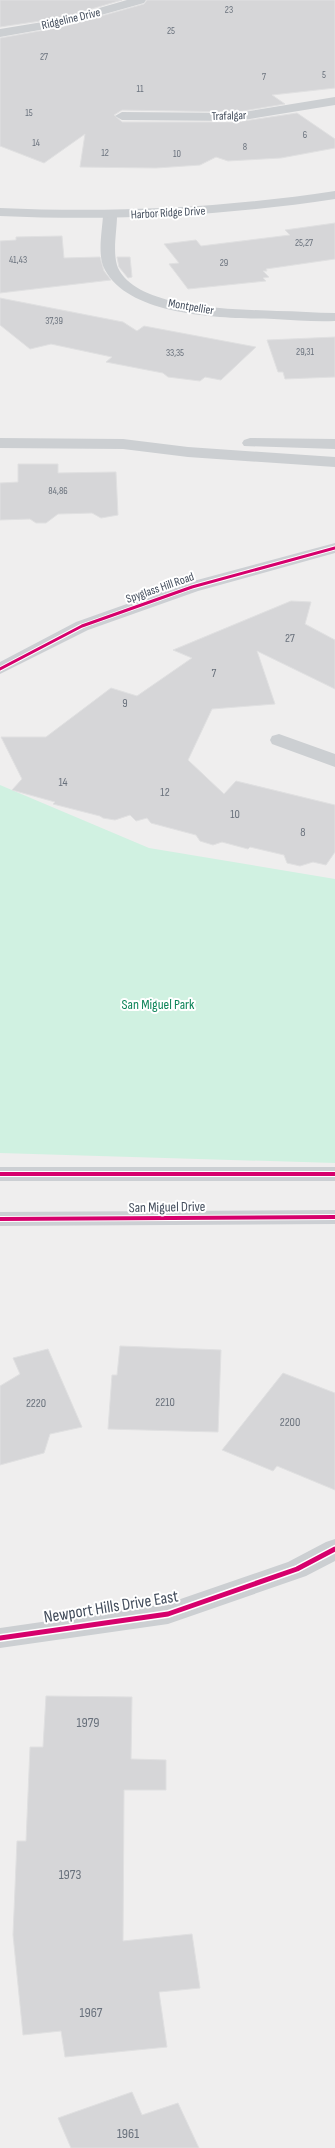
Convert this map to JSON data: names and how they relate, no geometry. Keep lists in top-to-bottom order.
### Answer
{
  "streets": {
    "main road": ["Spyglass Hill Road", "San Miguel Drive"],
    "street": [
      "Ridgeline Drive",
      "Trafalgar",
      "Harbor Ridge Drive",
      "Montpellier",
      "Newport Hills Drive East"
    ]
  },
  "crossings": [
    ["Harbor Ridge Drive", "Montpellier"]
  ],
  "parks": ["San Miguel Park"],
  "house_numbers": [
    "23",
    "25",
    "27",
    "5",
    "7",
    "11",
    "15",
    "6",
    "14",
    "8",
    "12",
    "10",
    "25,27",
    "41,43",
    "29",
    "37,39",
    "29,31",
    "33,35",
    "84,86",
    "27",
    "7",
    "9",
    "14",
    "12",
    "10",
    "8",
    "2210",
    "2220",
    "2200",
    "1979",
    "1973",
    "1967",
    "1961"
  ]
}
